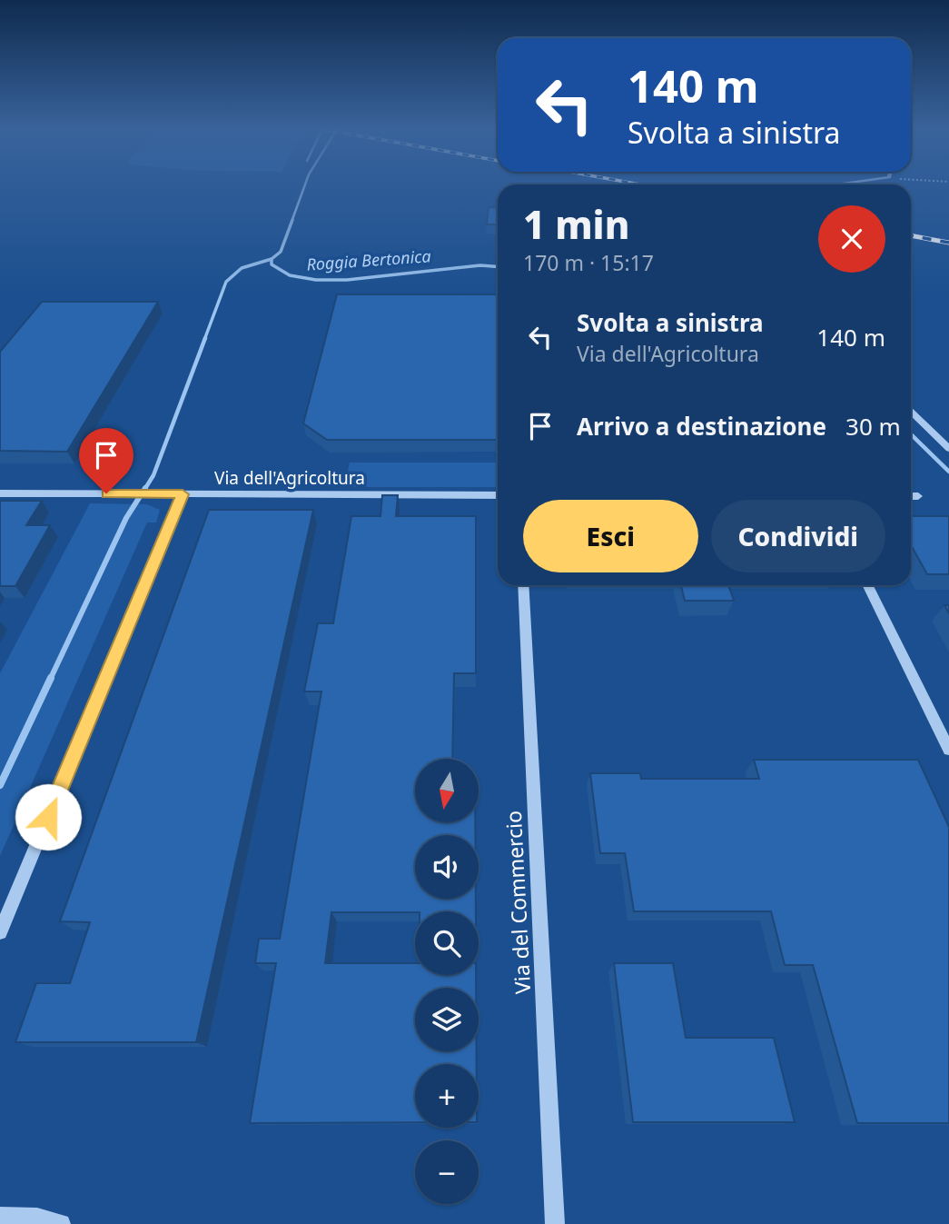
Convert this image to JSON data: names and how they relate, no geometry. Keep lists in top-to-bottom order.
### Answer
{
  "streets": {
    "street": ["Via dell'Agricoltura", "Via del Commercio"]
  },
  "water": ["Roggia Bertonica"],
  "north": "bottom",
  "page": {
    "turn": ["140 m", "Svolta a sinistra"],
    "heading": ["1 min", "170 m · 15:17"],
    "list": [
      {
        "name": "Svolta a sinistra",
        "note": "Via dell'Agricoltura",
        "value": "140 m"
      },
      {
        "name": "Arrivo a destinazione",
        "value": "30 m"
      }
    ],
    "buttons": ["Esci", "Condividi"],
    "map_buttons": ["+", "−"]
  }
}
